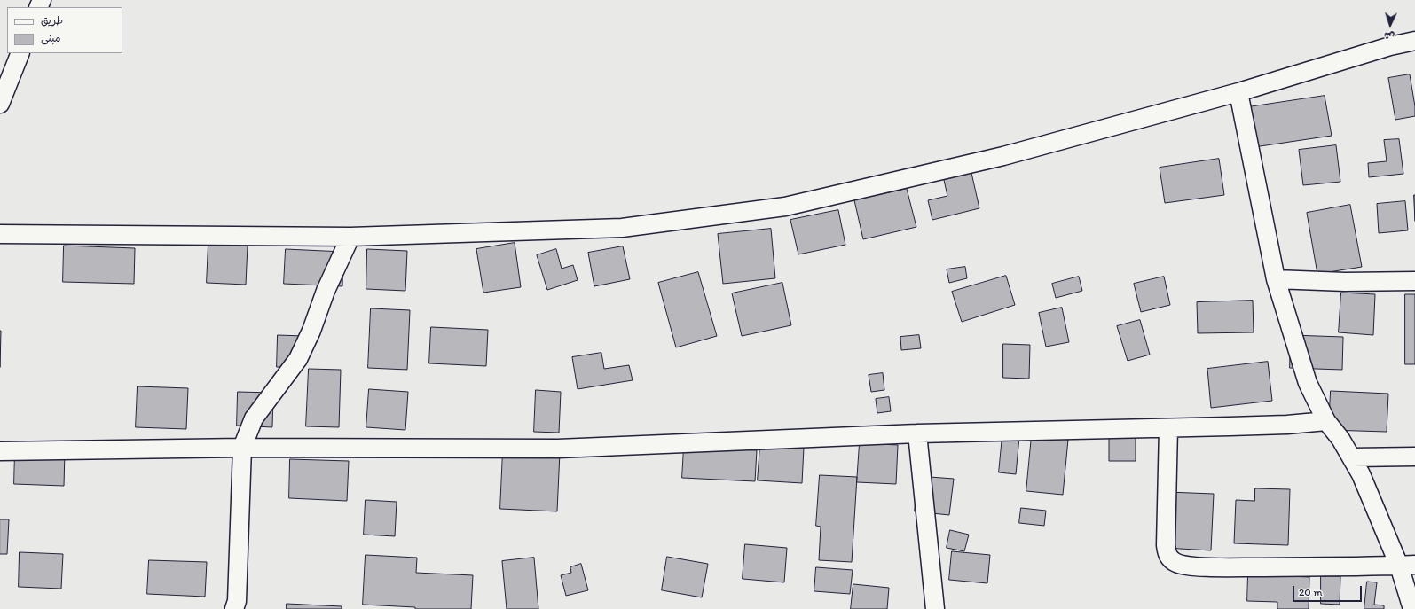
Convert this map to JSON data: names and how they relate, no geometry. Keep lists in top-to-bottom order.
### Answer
{
  "legend": ["طريق", "مبنى"],
  "scale_bar": "20 m",
  "north": "bottom"
}
